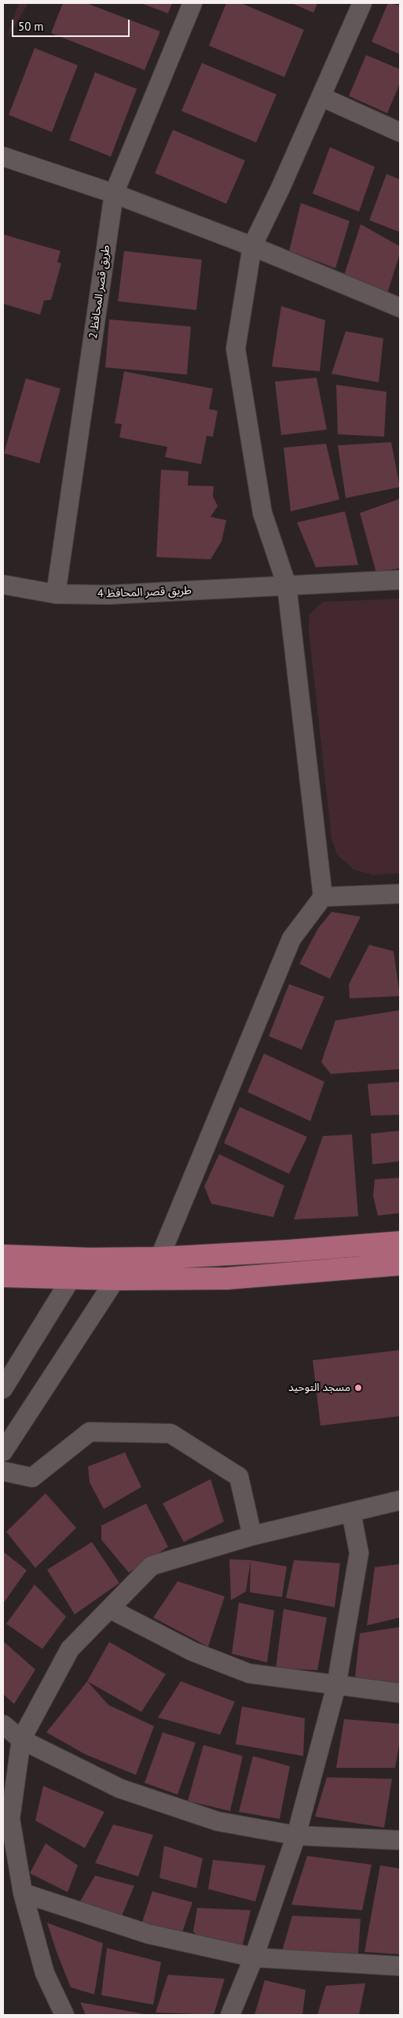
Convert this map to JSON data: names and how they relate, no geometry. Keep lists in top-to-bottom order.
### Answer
{
  "streets": {
    "street": ["طريق قصر المحافظ 2", "طريق قصر المحافظ 4"]
  },
  "crossings": [
    ["طريق قصر المحافظ 2", "طريق قصر المحافظ 4"]
  ],
  "places": ["مسجد التوحيد"],
  "scale_bar": "50 m"
}
